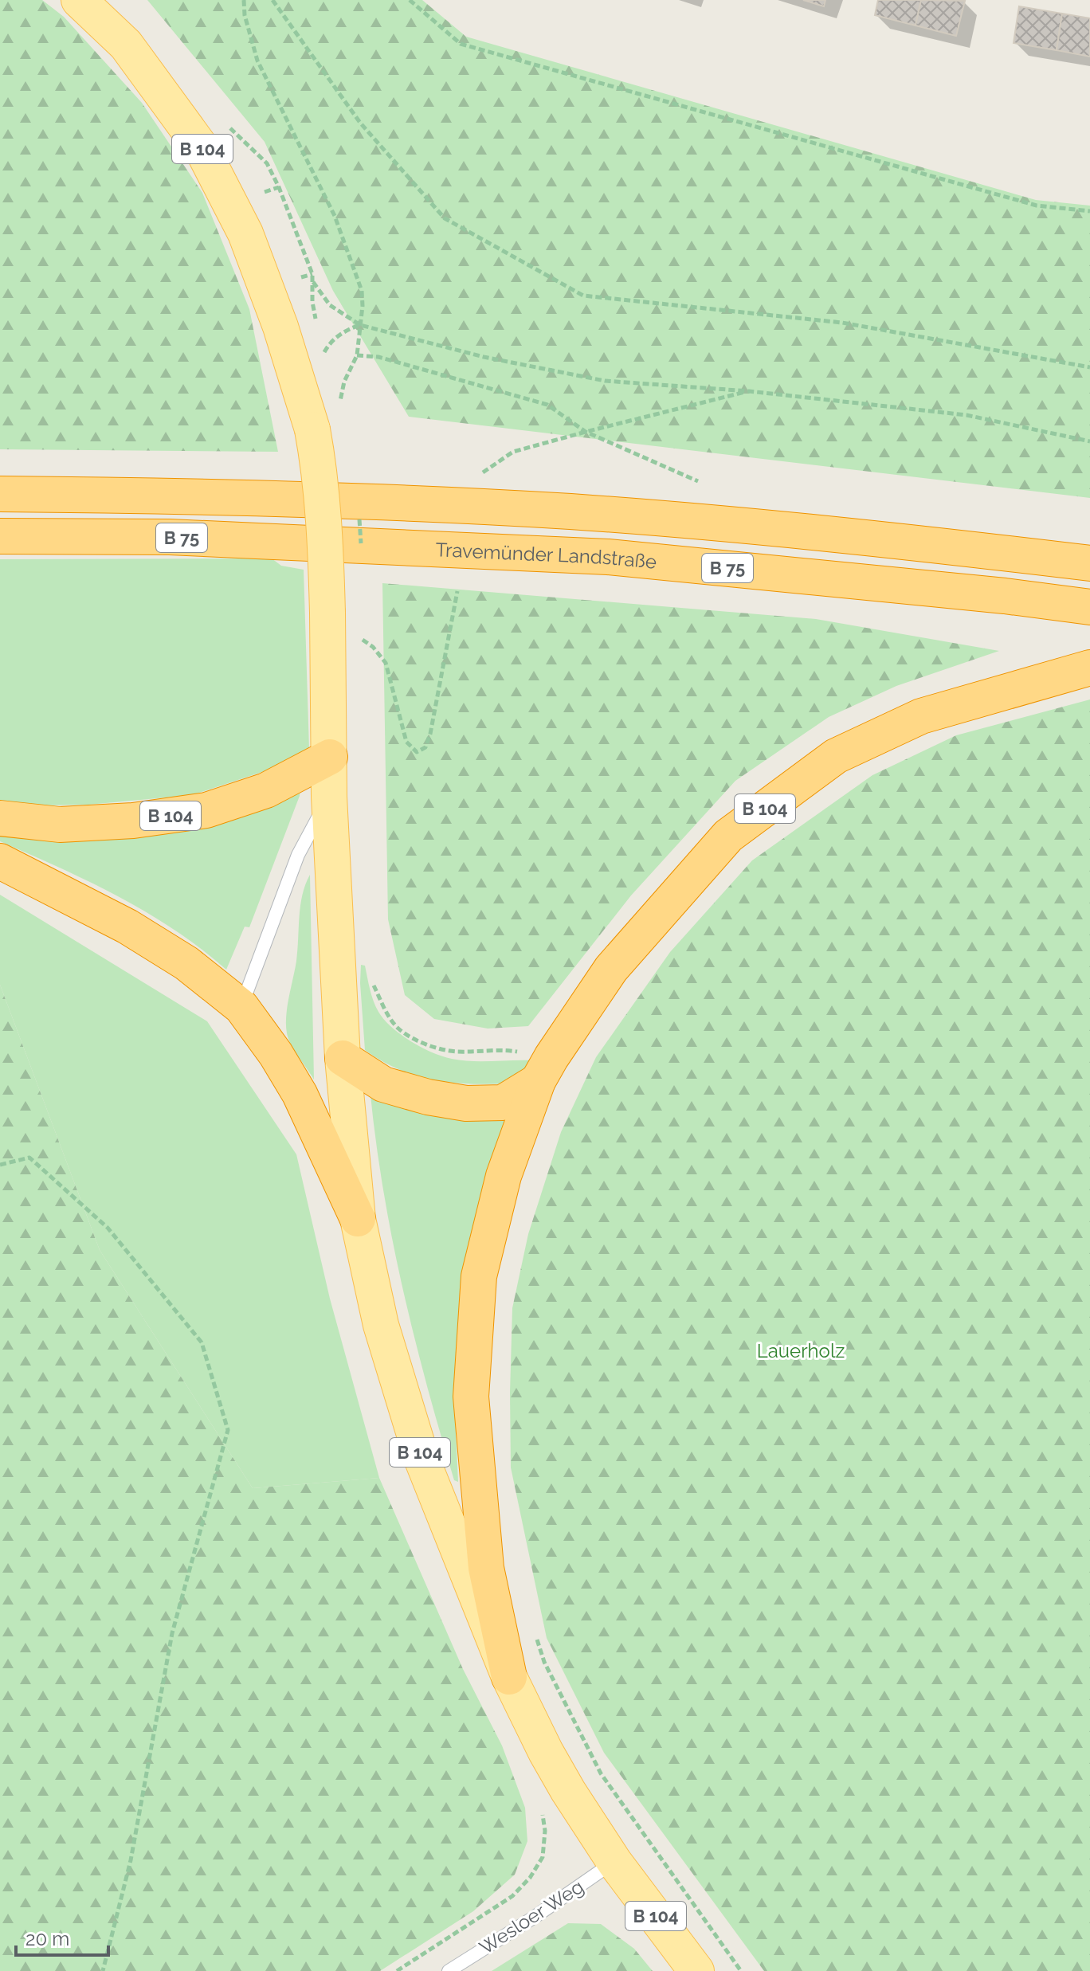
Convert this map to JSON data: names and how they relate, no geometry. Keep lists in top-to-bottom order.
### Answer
{
  "streets": {
    "highway": ["B 104", "B 75", "Travemünder Landstraße"],
    "lane": ["Wesloer Weg"]
  },
  "crossings": [
    ["B 104", "Wesloer Weg"]
  ],
  "parks": ["Lauerholz"],
  "scale_bar": "20 m"
}
